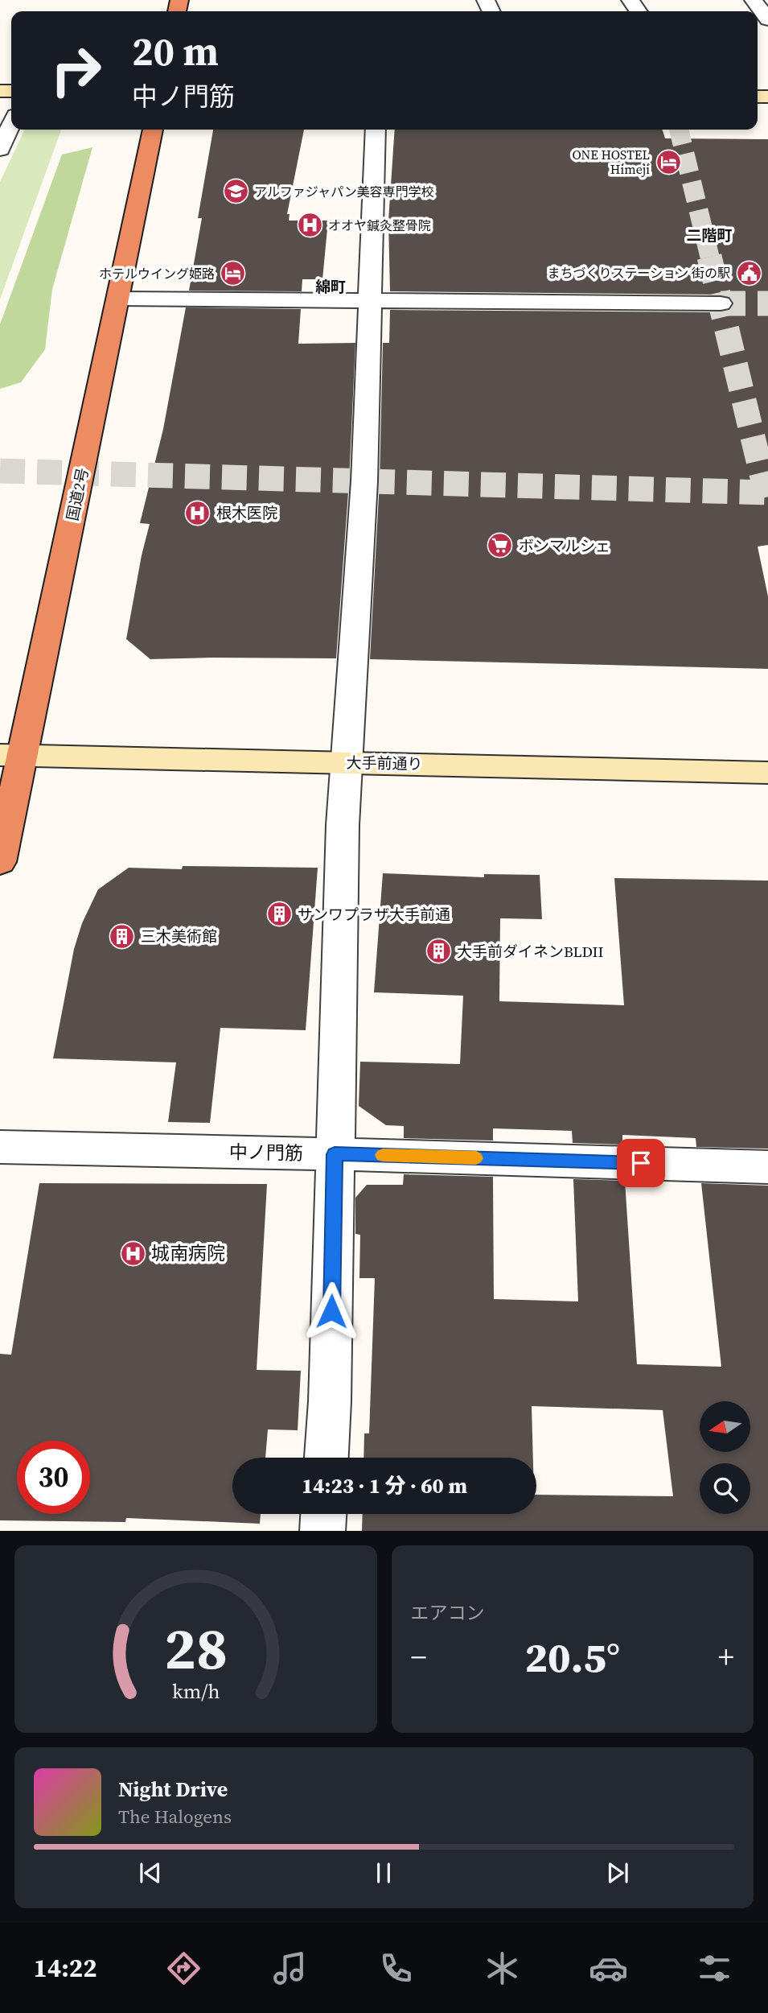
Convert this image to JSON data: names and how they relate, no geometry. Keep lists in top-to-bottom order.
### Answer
{
  "streets": {
    "highway": ["国道2号"],
    "street": ["大手前通り", "中ノ門筋"]
  },
  "crossings": [
    ["国道2号", "大手前通り"]
  ],
  "districts": ["二階町", "綿町"],
  "places": {
    "hotel": ["ONE HOSTEL Himeji", "ホテルウイング姫路"],
    "school or university": ["アルファジャパン美容専門学校"],
    "hospital": ["オオヤ鍼灸整骨院", "根木医院", "城南病院"],
    "public building": ["まちづくりステーション 街の駅"],
    "supermarket": ["ボンマルシェ"],
    "building": ["サンワプラザ大手前通", "三木美術館", "大手前ダイネンBLDII"]
  },
  "north": "left",
  "page": {
    "turn": ["20 m", "中ノ門筋"],
    "limit": "30",
    "trip": "14:23 · 1 分 · 60 m",
    "tile": "エアコン",
    "heat": ["−", "20.5°", "+"],
    "song": ["Night Drive", "The Halogens"],
    "tabs": "14:22",
    "gauge": ["28", "km/h"]
  }
}
